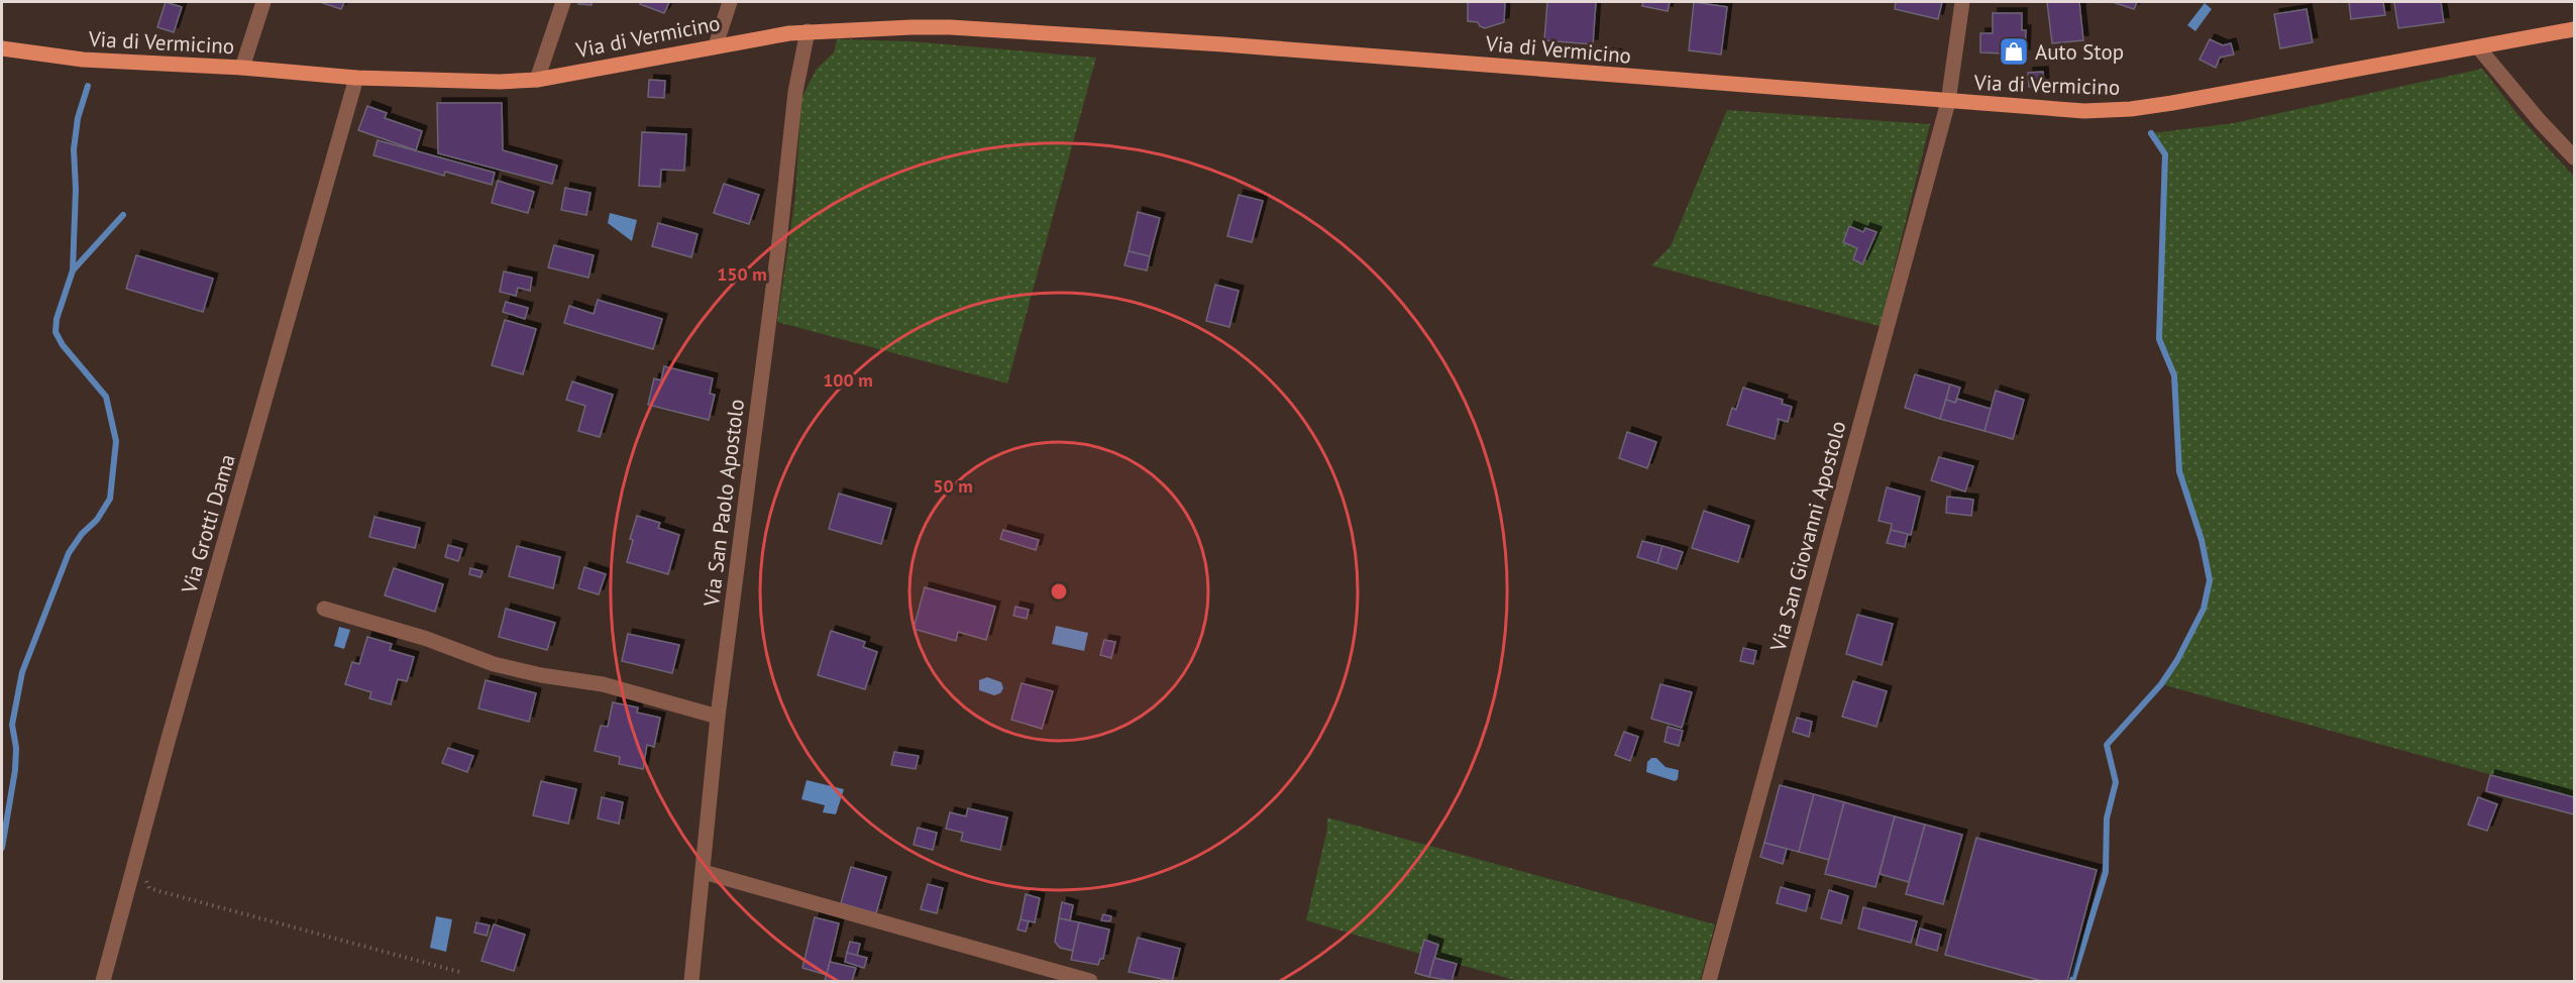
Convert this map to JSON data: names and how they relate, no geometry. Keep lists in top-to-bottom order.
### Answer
{
  "streets": {
    "main road": ["Via di Vermicino"],
    "street": ["Via San Paolo Apostolo", "Via Grotti Dama", "Via San Giovanni Apostolo"]
  },
  "crossings": [
    ["Via di Vermicino", "Via San Paolo Apostolo"],
    ["Via di Vermicino", "Via Grotti Dama"],
    ["Via di Vermicino", "Via San Giovanni Apostolo"]
  ],
  "places": {
    "shop": ["Auto Stop"]
  },
  "rings": ["150 m", "100 m", "50 m"]
}
